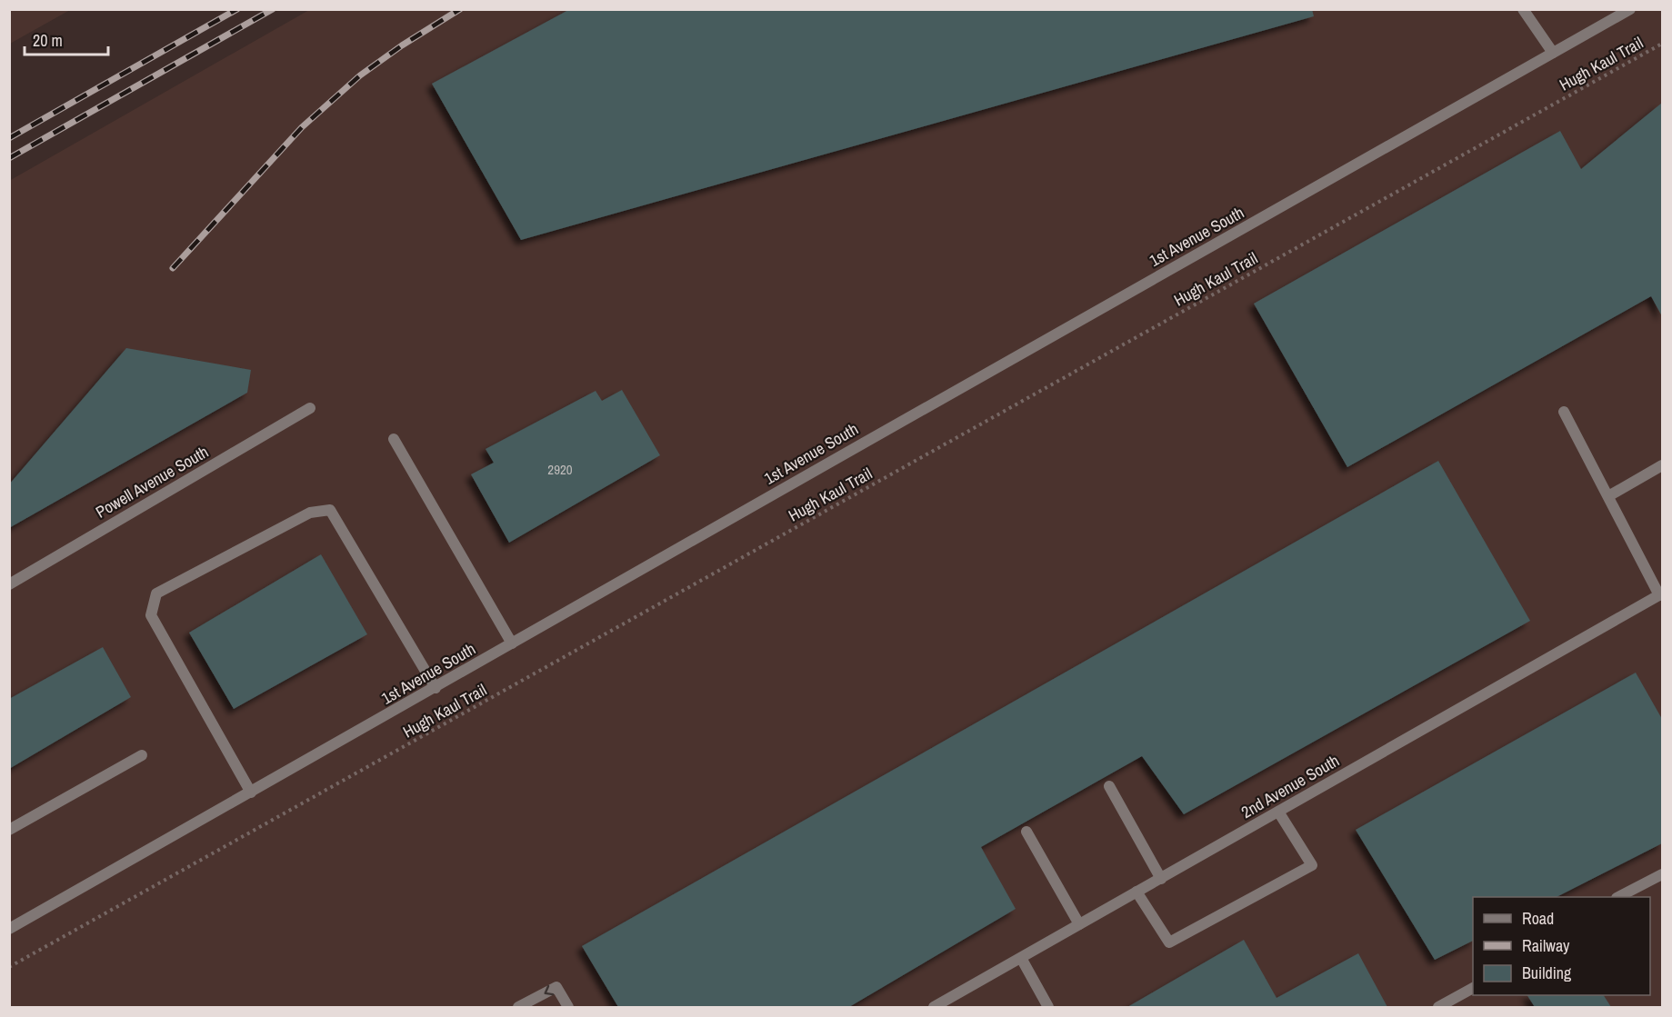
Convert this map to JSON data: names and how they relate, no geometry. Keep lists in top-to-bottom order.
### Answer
{
  "streets": {
    "street": ["1st Avenue South", "Powell Avenue South", "2nd Avenue South"],
    "path": ["Hugh Kaul Trail"]
  },
  "house_numbers": ["2920"],
  "legend": ["Road", "Railway", "Building"],
  "scale_bar": "20 m"
}
